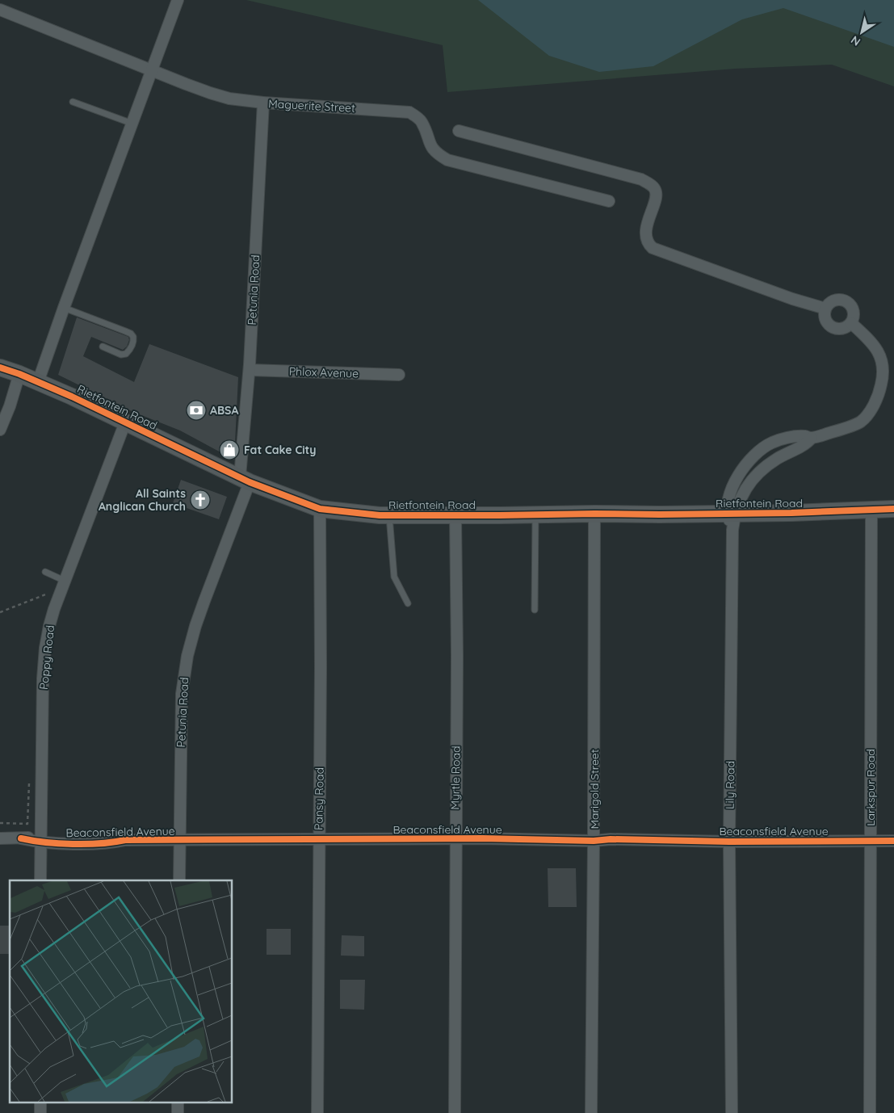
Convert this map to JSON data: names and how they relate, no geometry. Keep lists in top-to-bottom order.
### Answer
{
  "streets": {
    "street": [
      "Maguerite Street",
      "Petunia Road",
      "Phlox Avenue",
      "Rietfontein Road",
      "Poppy Road",
      "Myrtle Road",
      "Lily Road",
      "Larkspur Road",
      "Marigold Street",
      "Pansy Road",
      "Beaconsfield Avenue"
    ]
  },
  "crossings": [
    ["Maguerite Street", "Petunia Road"],
    ["Petunia Road", "Phlox Avenue"],
    ["Petunia Road", "Rietfontein Road"],
    ["Petunia Road", "Beaconsfield Avenue"],
    ["Rietfontein Road", "Poppy Road"],
    ["Rietfontein Road", "Myrtle Road"],
    ["Rietfontein Road", "Lily Road"],
    ["Rietfontein Road", "Larkspur Road"],
    ["Rietfontein Road", "Marigold Street"],
    ["Rietfontein Road", "Pansy Road"],
    ["Poppy Road", "Beaconsfield Avenue"],
    ["Myrtle Road", "Beaconsfield Avenue"],
    ["Lily Road", "Beaconsfield Avenue"],
    ["Larkspur Road", "Beaconsfield Avenue"],
    ["Marigold Street", "Beaconsfield Avenue"],
    ["Pansy Road", "Beaconsfield Avenue"]
  ],
  "places": {
    "bank": ["ABSA"],
    "shop": ["Fat Cake City"],
    "church": ["All Saints Anglican Church"]
  },
  "north": "bottom left"
}
